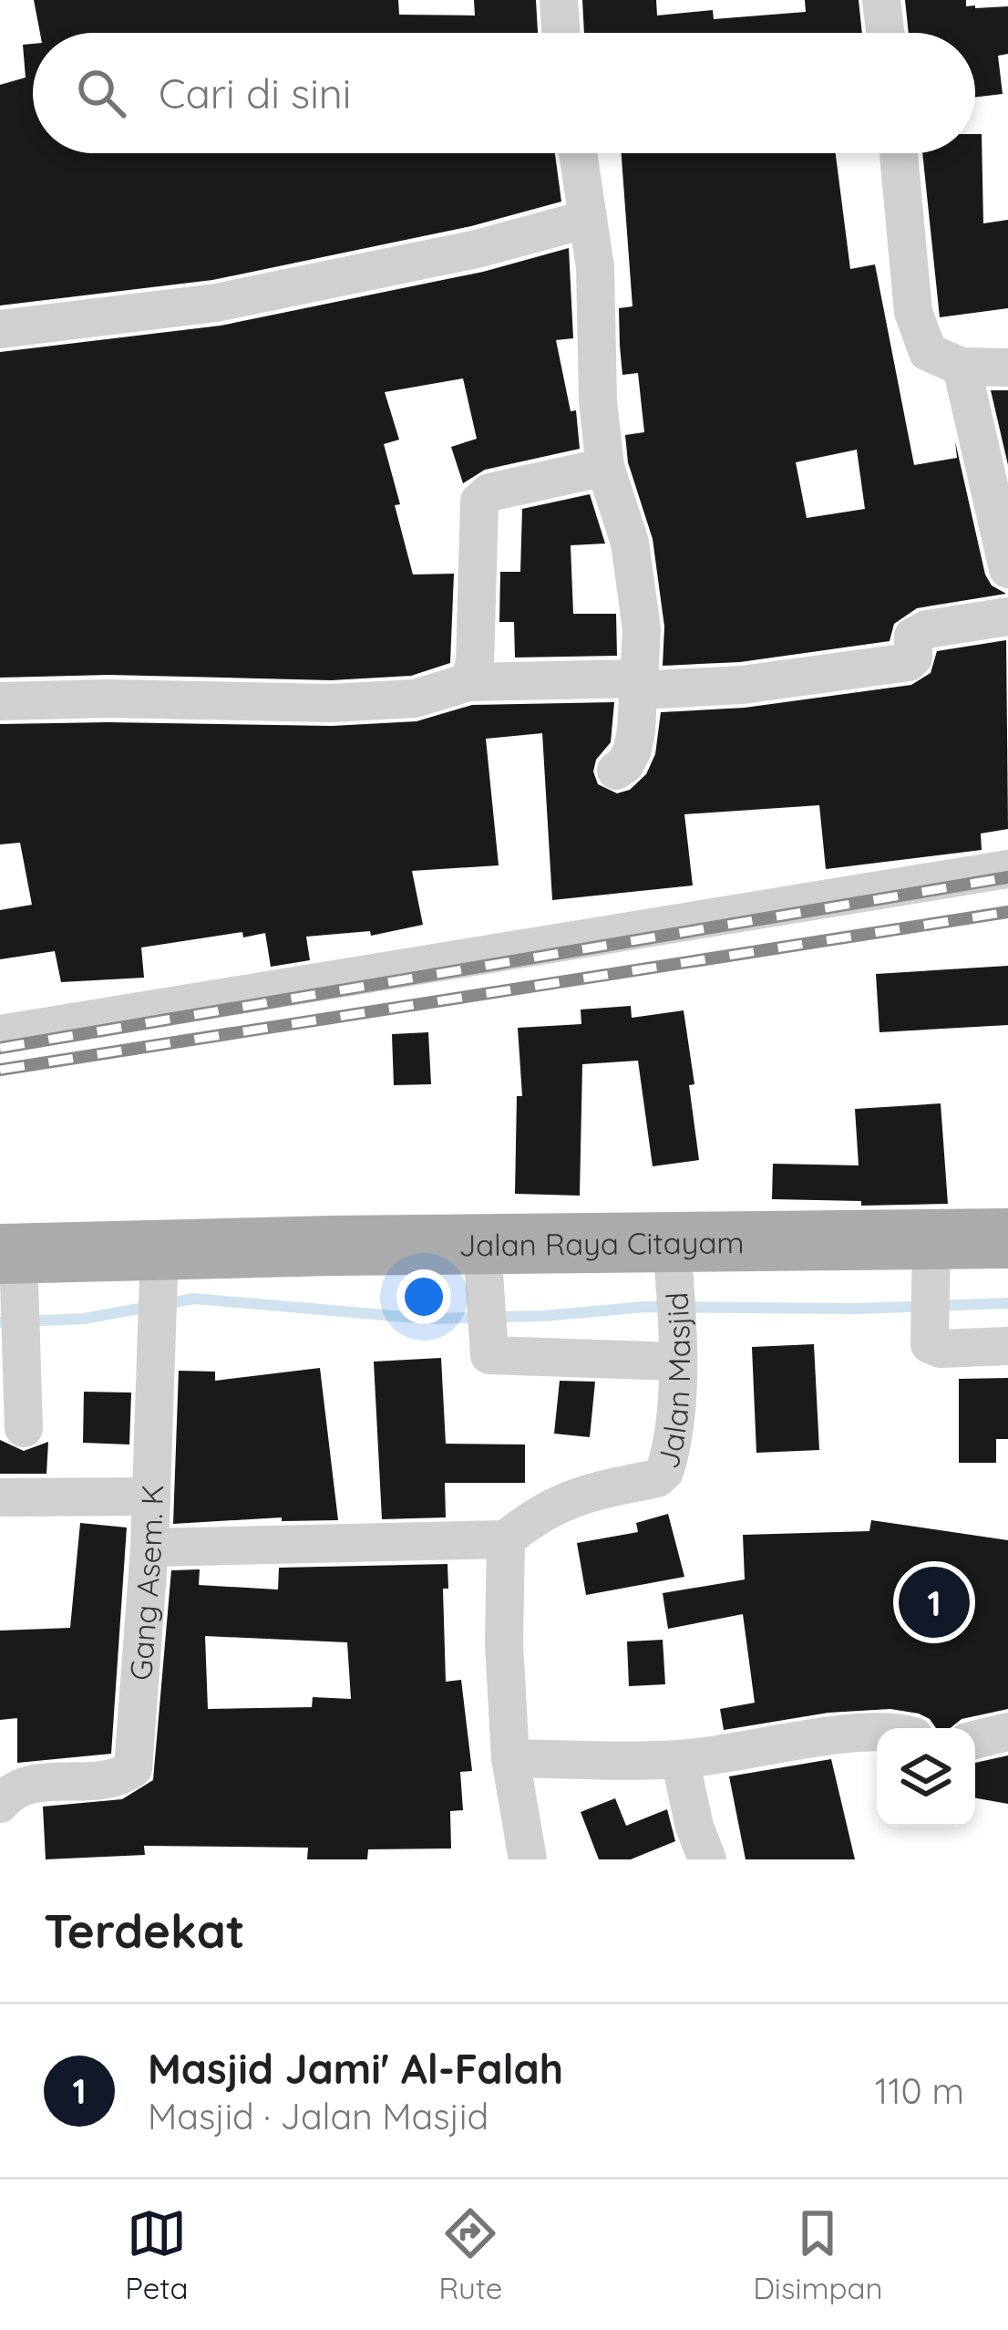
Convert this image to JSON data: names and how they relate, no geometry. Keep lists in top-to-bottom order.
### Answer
{
  "streets": {
    "main road": ["Jalan Raya Citayam"],
    "street": ["Jalan Masjid", "Gang Asem. K"]
  },
  "crossings": [
    ["Jalan Raya Citayam", "Jalan Masjid"],
    ["Jalan Raya Citayam", "Gang Asem. K"]
  ],
  "page": {
    "search": "Cari di sini",
    "pins": "1",
    "heading": "Terdekat",
    "list": [
      {
        "mark": "1",
        "name": "Masjid Jami' Al-Falah",
        "note": "Masjid · Jalan Masjid",
        "value": "110 m"
      }
    ],
    "nav": ["Peta", "Rute", "Disimpan"]
  }
}
